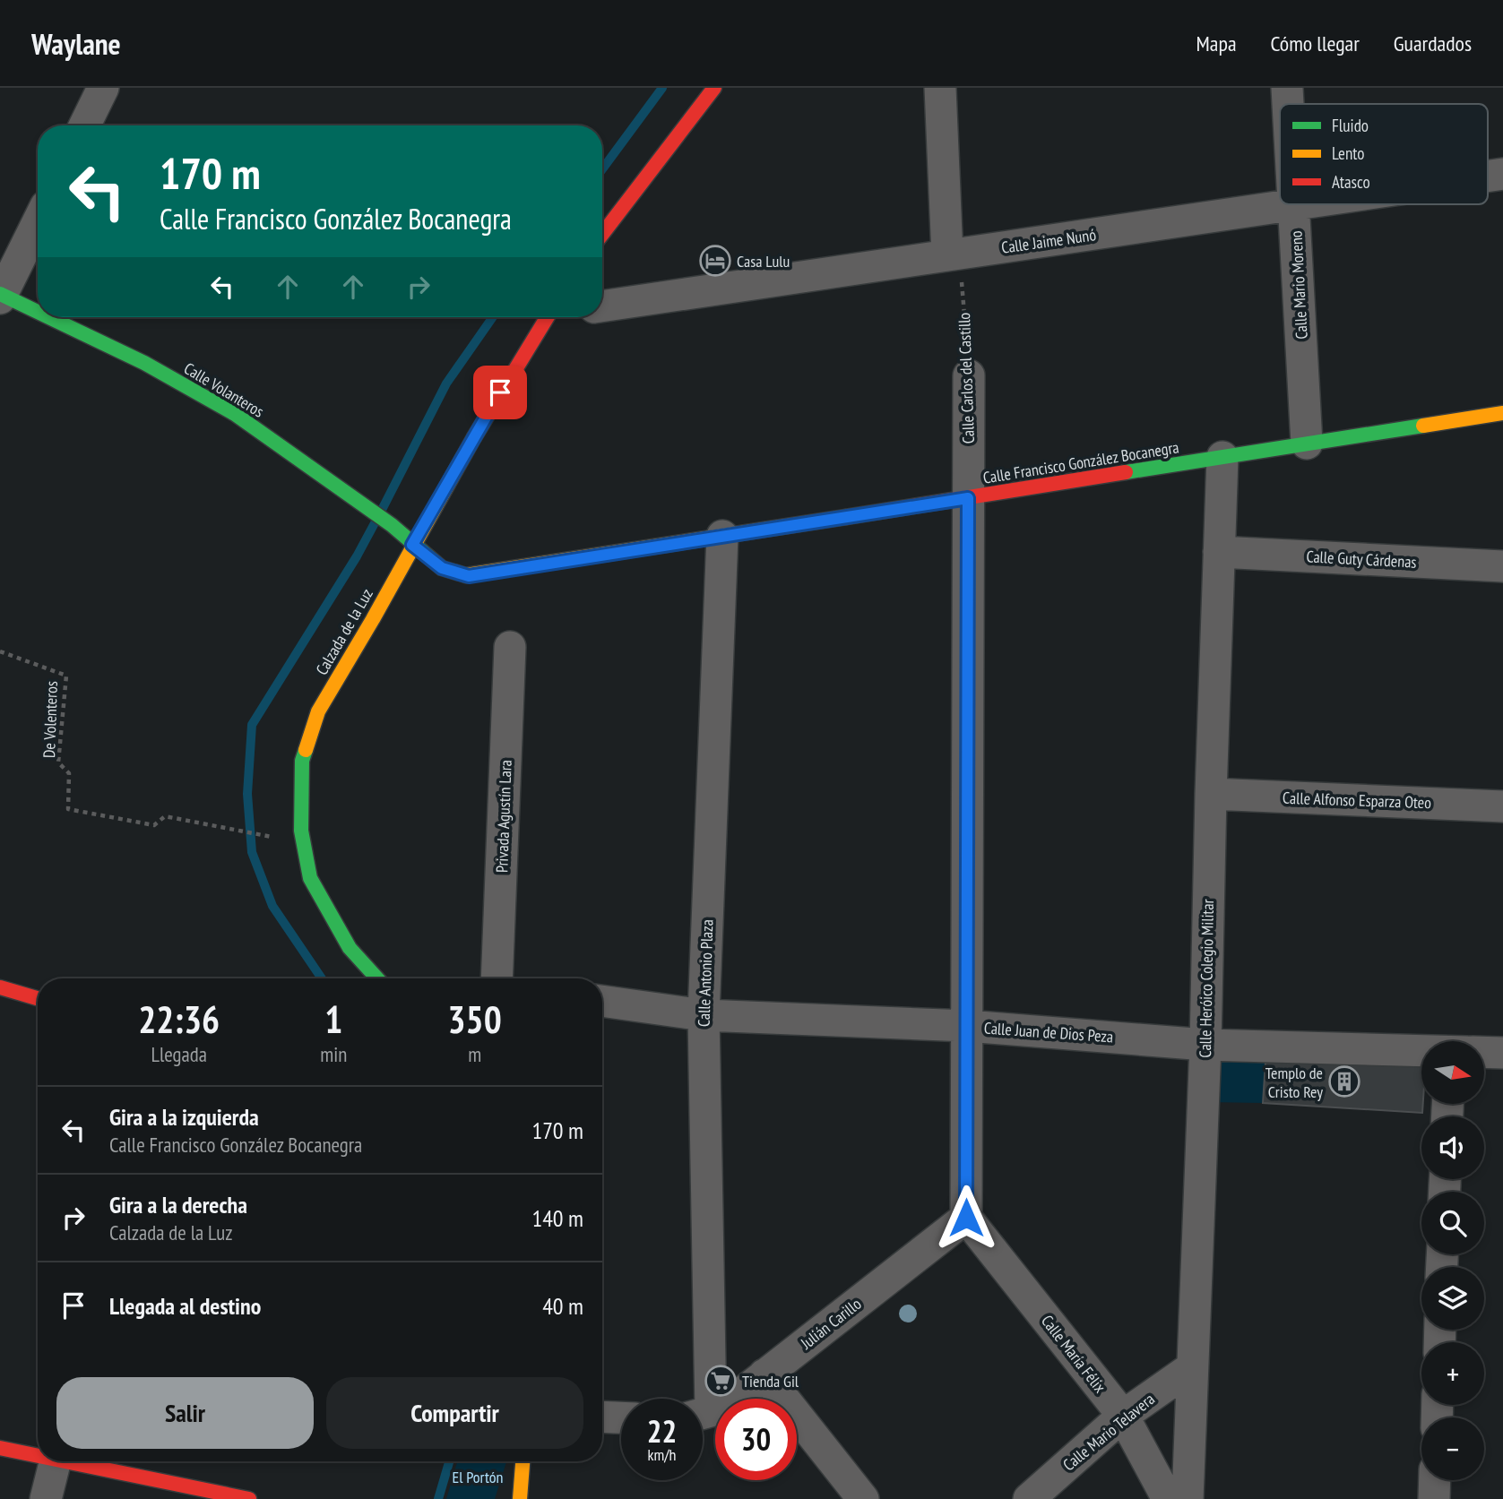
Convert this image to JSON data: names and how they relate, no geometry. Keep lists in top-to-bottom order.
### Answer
{
  "streets": {
    "street": [
      "Calle Jaime Nunó",
      "Calle Mario Moreno",
      "Calle Carlos del Castillo",
      "Calle Volanteros",
      "Calle Francisco González Bocanegra",
      "Calle Guty Cárdenas",
      "Calzada de la Luz",
      "Calle Alfonso Esparza Oteo",
      "Privada Agustín Lara",
      "Calle Antonio Plaza",
      "Calle Heróico Colegio Militar",
      "Calle Juan de Dios Peza",
      "Julián Carillo",
      "Calle María Félix",
      "Calle Mario Telavera"
    ],
    "path": ["De Volenteros"]
  },
  "crossings": [
    ["Calle Jaime Nunó", "Calle Mario Moreno"],
    ["Calle Jaime Nunó", "Calle Carlos del Castillo"],
    ["Calle Mario Moreno", "Calle Francisco González Bocanegra"],
    ["Calle Carlos del Castillo", "Calle Francisco González Bocanegra"],
    ["Calle Carlos del Castillo", "Calle Juan de Dios Peza"],
    ["Calle Carlos del Castillo", "Julián Carillo"],
    ["Calle Carlos del Castillo", "Calle María Félix"],
    ["Calle Volanteros", "Calle Francisco González Bocanegra"],
    ["Calle Volanteros", "Calzada de la Luz"],
    ["Calle Francisco González Bocanegra", "Calzada de la Luz"],
    ["Calle Francisco González Bocanegra", "Calle Antonio Plaza"],
    ["Calle Francisco González Bocanegra", "Calle Heróico Colegio Militar"],
    ["Calle Guty Cárdenas", "Calle Heróico Colegio Militar"],
    ["Calle Alfonso Esparza Oteo", "Calle Heróico Colegio Militar"],
    ["Calle Antonio Plaza", "Calle Juan de Dios Peza"],
    ["Calle Heróico Colegio Militar", "Calle Juan de Dios Peza"],
    ["Calle Heróico Colegio Militar", "Calle Mario Telavera"],
    ["Julián Carillo", "Calle María Félix"],
    ["Calle María Félix", "Calle Mario Telavera"]
  ],
  "parks": ["El Portón"],
  "places": {
    "hotel": ["Casa Lulu"],
    "building": ["Templo de Cristo Rey"],
    "supermarket": ["Tienda Gil"]
  },
  "legend": ["Fluido", "Lento", "Atasco"],
  "north": "right",
  "page": {
    "header": "Waylane",
    "nav": ["Mapa", "Cómo llegar", "Guardados"],
    "turn": ["170 m", "Calle Francisco González Bocanegra"],
    "eta": [
      "22:36",
      "Llegada",
      "1",
      "min",
      "350",
      "m"
    ],
    "map_buttons": ["+", "−"],
    "list": [
      {
        "name": "Gira a la izquierda",
        "note": "Calle Francisco González Bocanegra",
        "value": "170 m"
      },
      {
        "name": "Gira a la derecha",
        "note": "Calzada de la Luz",
        "value": "140 m"
      },
      {
        "name": "Llegada al destino",
        "value": "40 m"
      }
    ],
    "buttons": ["Salir", "Compartir"],
    "speed": "22 km/h",
    "limit": "30"
  }
}
